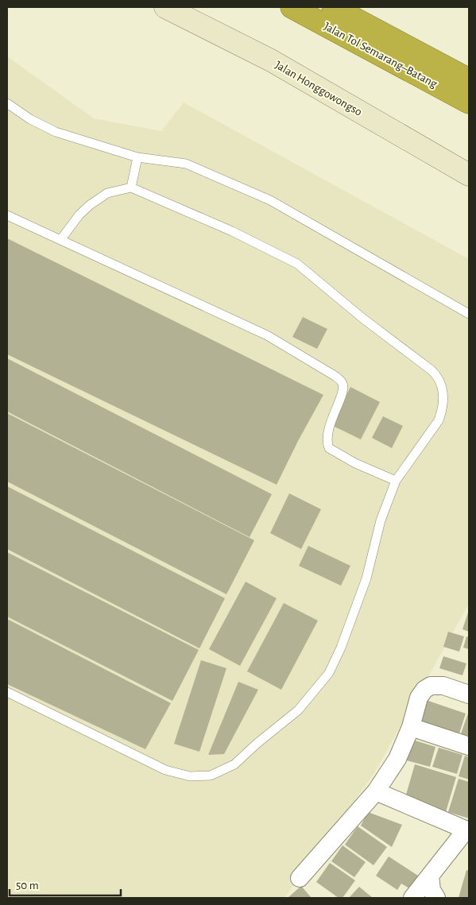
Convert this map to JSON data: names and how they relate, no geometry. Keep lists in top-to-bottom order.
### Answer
{
  "streets": {
    "highway": ["Jalan Tol Semarang–Batang"],
    "street": ["Jalan Honggowongso"]
  },
  "scale_bar": "50 m"
}
